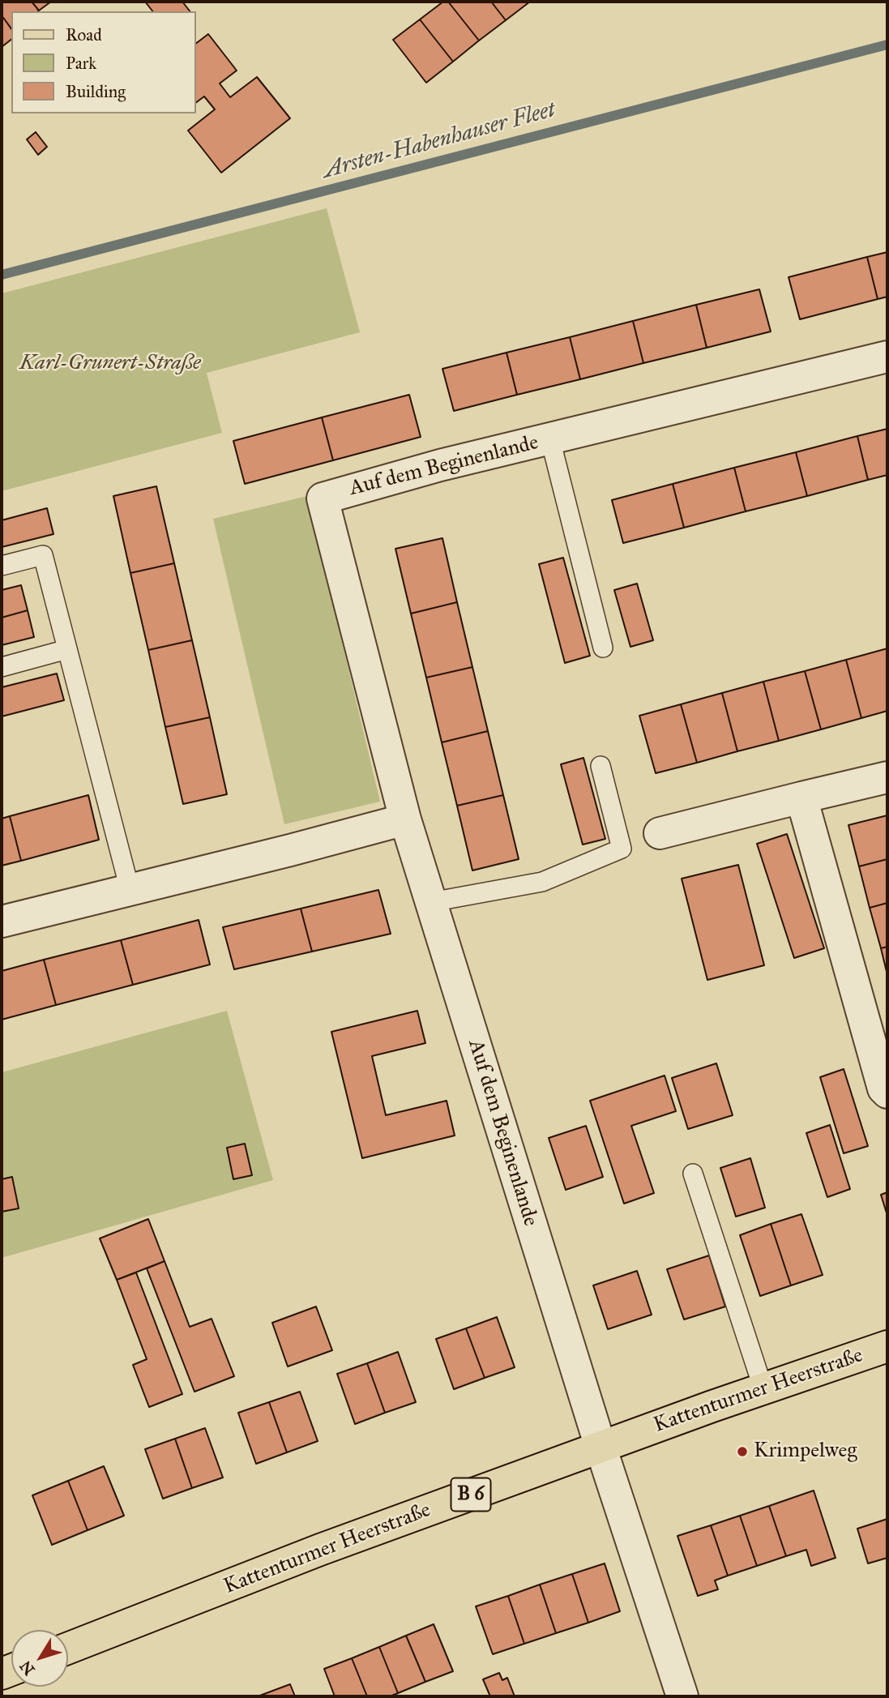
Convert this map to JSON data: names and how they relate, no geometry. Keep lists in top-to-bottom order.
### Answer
{
  "streets": {
    "main road": ["Kattenturmer Heerstraße", "B 6"],
    "street": ["Auf dem Beginenlande"]
  },
  "crossings": [
    ["Auf dem Beginenlande", "Kattenturmer Heerstraße"]
  ],
  "water": ["Arsten-Habenhauser Fleet"],
  "parks": ["Karl-Grunert-Straße"],
  "places": ["Krimpelweg"],
  "legend": ["Road", "Park", "Building"],
  "north": "bottom left"
}
